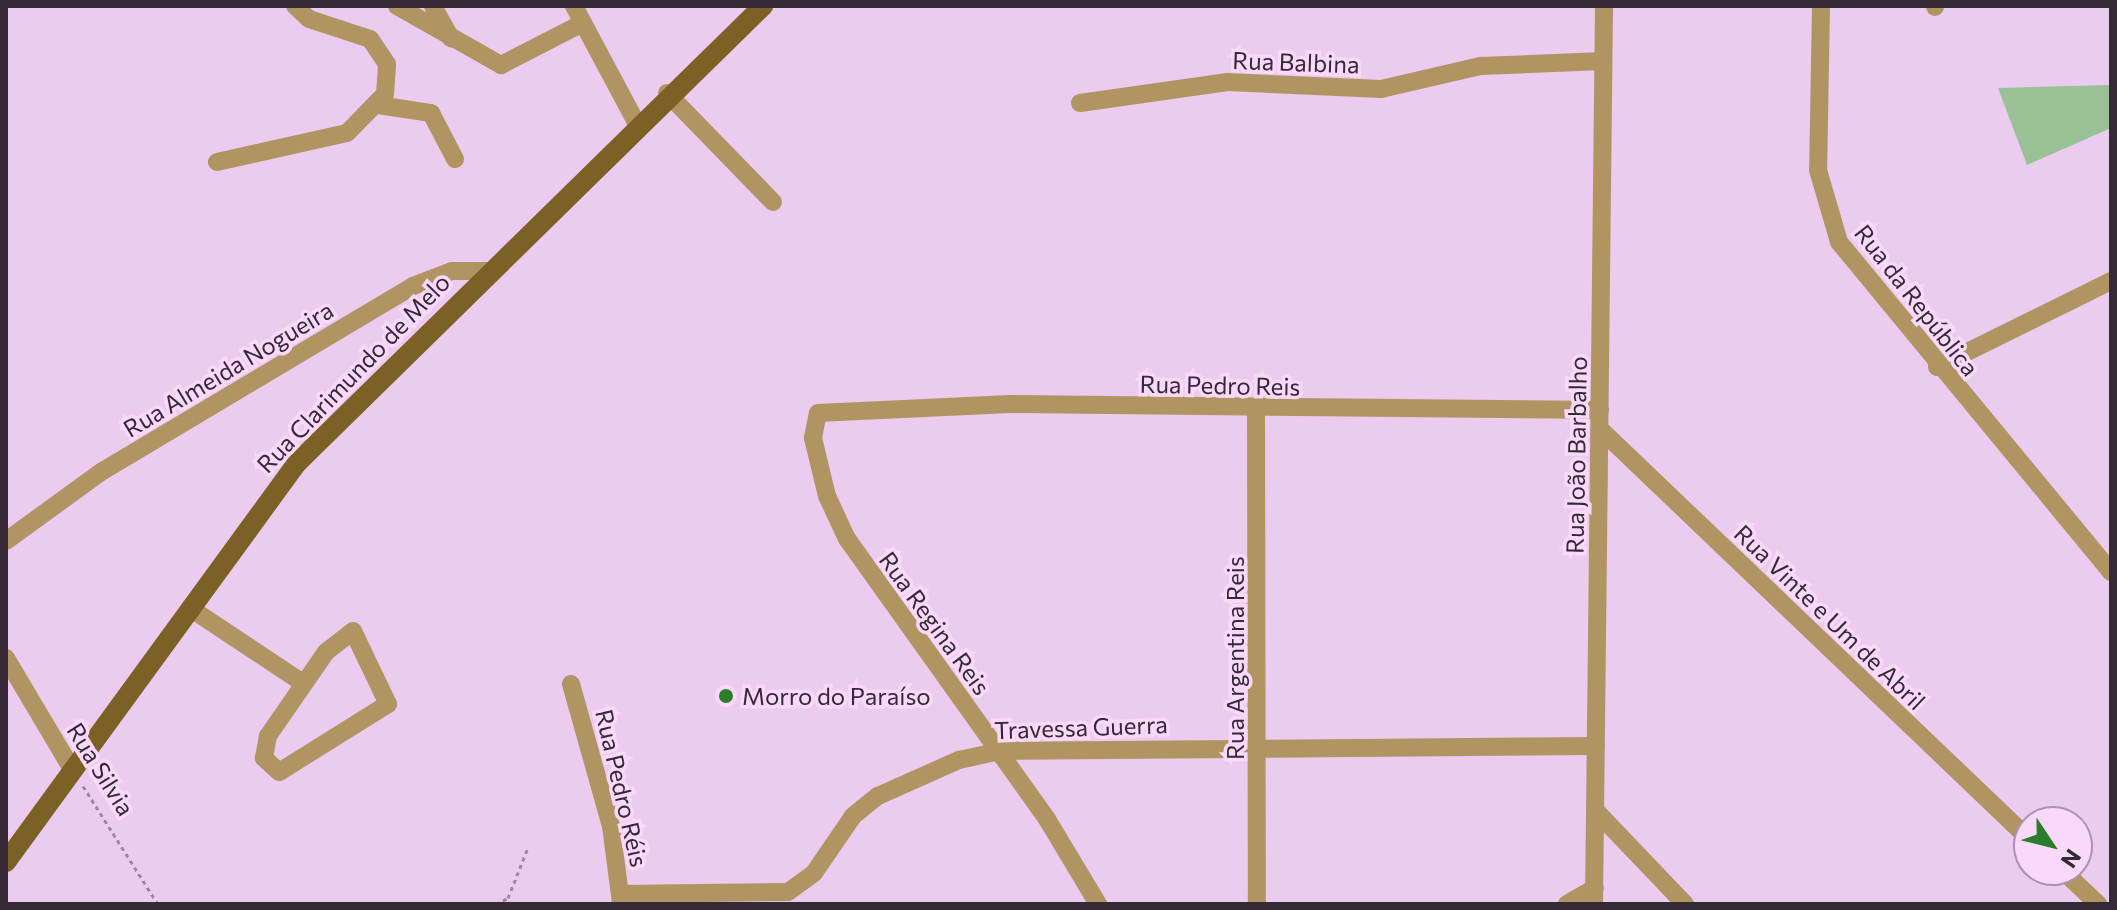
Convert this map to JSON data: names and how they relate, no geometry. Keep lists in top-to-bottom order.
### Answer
{
  "streets": {
    "main road": ["Rua Clarimundo de Melo"],
    "street": [
      "Rua Balbina",
      "Rua da República",
      "Rua Almeida Nogueira",
      "Rua Pedro Reis",
      "Rua João Barbalho",
      "Rua Vinte e Um de Abril",
      "Rua Regina Reis",
      "Rua Argentina Reis",
      "Travessa Guerra",
      "Rua Silvia",
      "Rua Pedro Réis"
    ]
  },
  "crossings": [
    ["Rua Balbina", "Rua João Barbalho"],
    ["Rua Almeida Nogueira", "Rua Clarimundo de Melo"],
    ["Rua Clarimundo de Melo", "Rua Silvia"],
    ["Rua Pedro Reis", "Rua João Barbalho"],
    ["Rua Pedro Reis", "Rua Regina Reis"],
    ["Rua Pedro Reis", "Rua Argentina Reis"],
    ["Rua João Barbalho", "Rua Vinte e Um de Abril"],
    ["Rua João Barbalho", "Travessa Guerra"],
    ["Rua Regina Reis", "Travessa Guerra"],
    ["Rua Argentina Reis", "Travessa Guerra"],
    ["Travessa Guerra", "Rua Pedro Réis"]
  ],
  "places": ["Morro do Paraíso"],
  "north": "bottom right"
}
